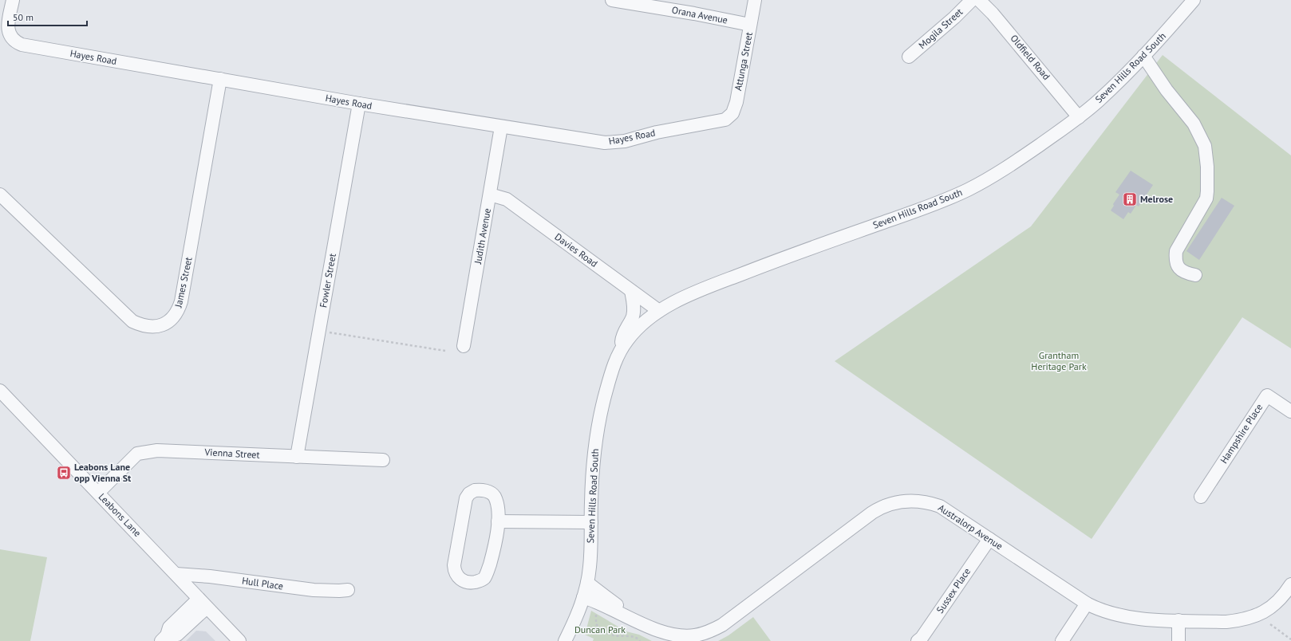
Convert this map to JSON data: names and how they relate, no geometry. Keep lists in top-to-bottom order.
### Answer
{
  "streets": {
    "street": [
      "Orana Avenue",
      "Mogila Street",
      "Hayes Road",
      "Oldfield Road",
      "Attunga Street",
      "Seven Hills Road South",
      "Judith Avenue",
      "Davies Road",
      "Fowler Street",
      "James Street",
      "Hampshire Place",
      "Vienna Street",
      "Leabons Lane",
      "Australorp Avenue",
      "Hull Place",
      "Sussex Place"
    ]
  },
  "crossings": [
    ["Orana Avenue", "Attunga Street"],
    ["Hayes Road", "Attunga Street"],
    ["Hayes Road", "Judith Avenue"],
    ["Hayes Road", "Fowler Street"],
    ["Hayes Road", "James Street"],
    ["Oldfield Road", "Seven Hills Road South"],
    ["Seven Hills Road South", "Davies Road"],
    ["Seven Hills Road South", "Australorp Avenue"],
    ["Judith Avenue", "Davies Road"],
    ["Fowler Street", "Vienna Street"],
    ["Vienna Street", "Leabons Lane"],
    ["Leabons Lane", "Hull Place"],
    ["Australorp Avenue", "Sussex Place"]
  ],
  "parks": ["Grantham Heritage Park", "Duncan Park"],
  "places": {
    "building": ["Melrose"],
    "bus stop": ["Leabons Lane opp Vienna St"]
  },
  "scale_bar": "50 m"
}
